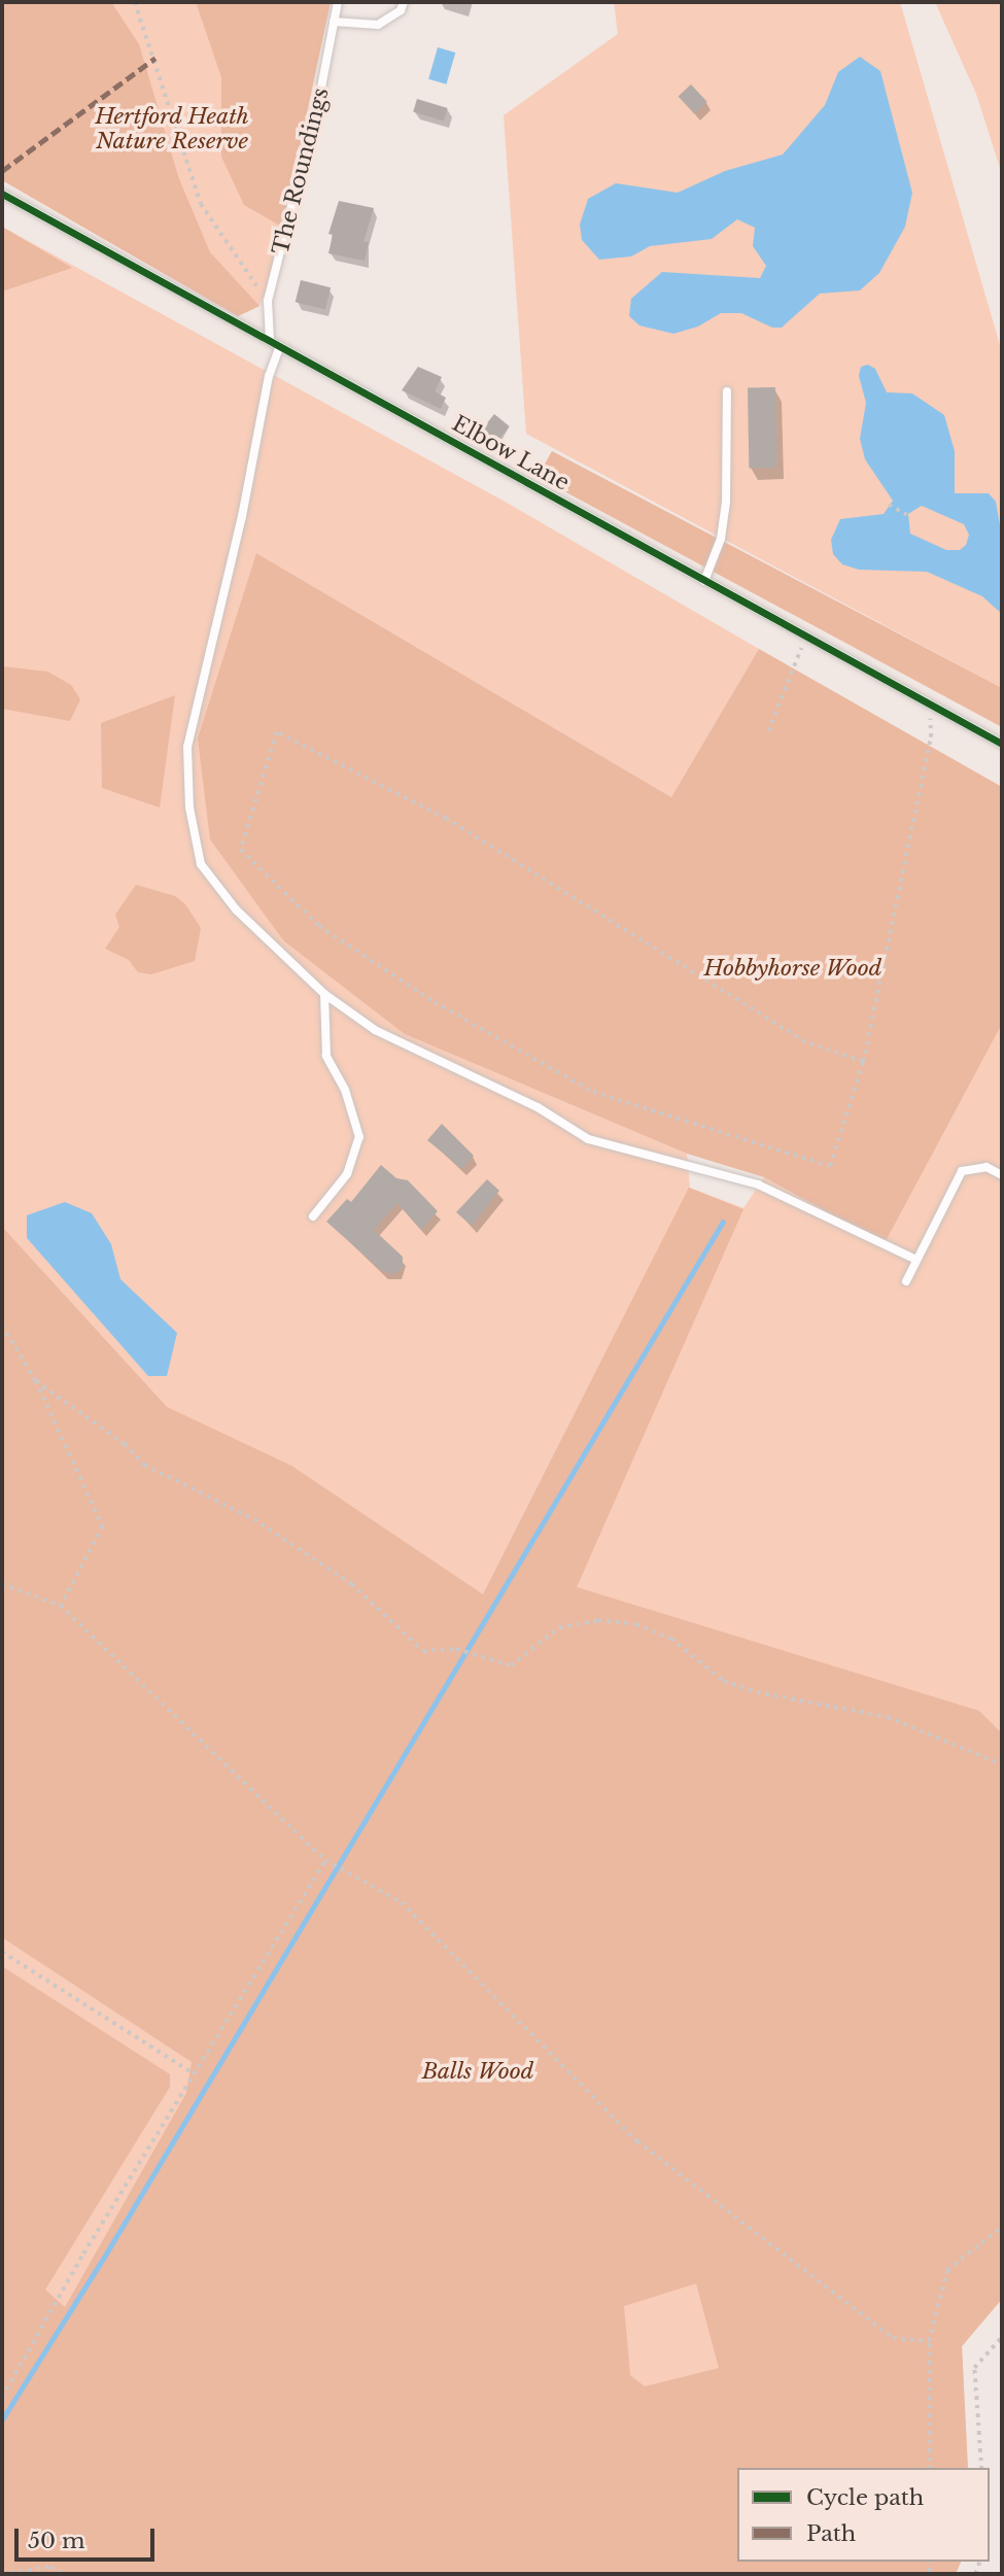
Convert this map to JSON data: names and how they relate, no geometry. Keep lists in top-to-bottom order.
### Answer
{
  "streets": {
    "lane": ["The Roundings", "Elbow Lane"]
  },
  "crossings": [
    ["The Roundings", "Elbow Lane"]
  ],
  "parks": ["Hertford Heath Nature Reserve", "Hobbyhorse Wood", "Balls Wood"],
  "legend": ["Cycle path", "Path"],
  "scale_bar": "50 m"
}
